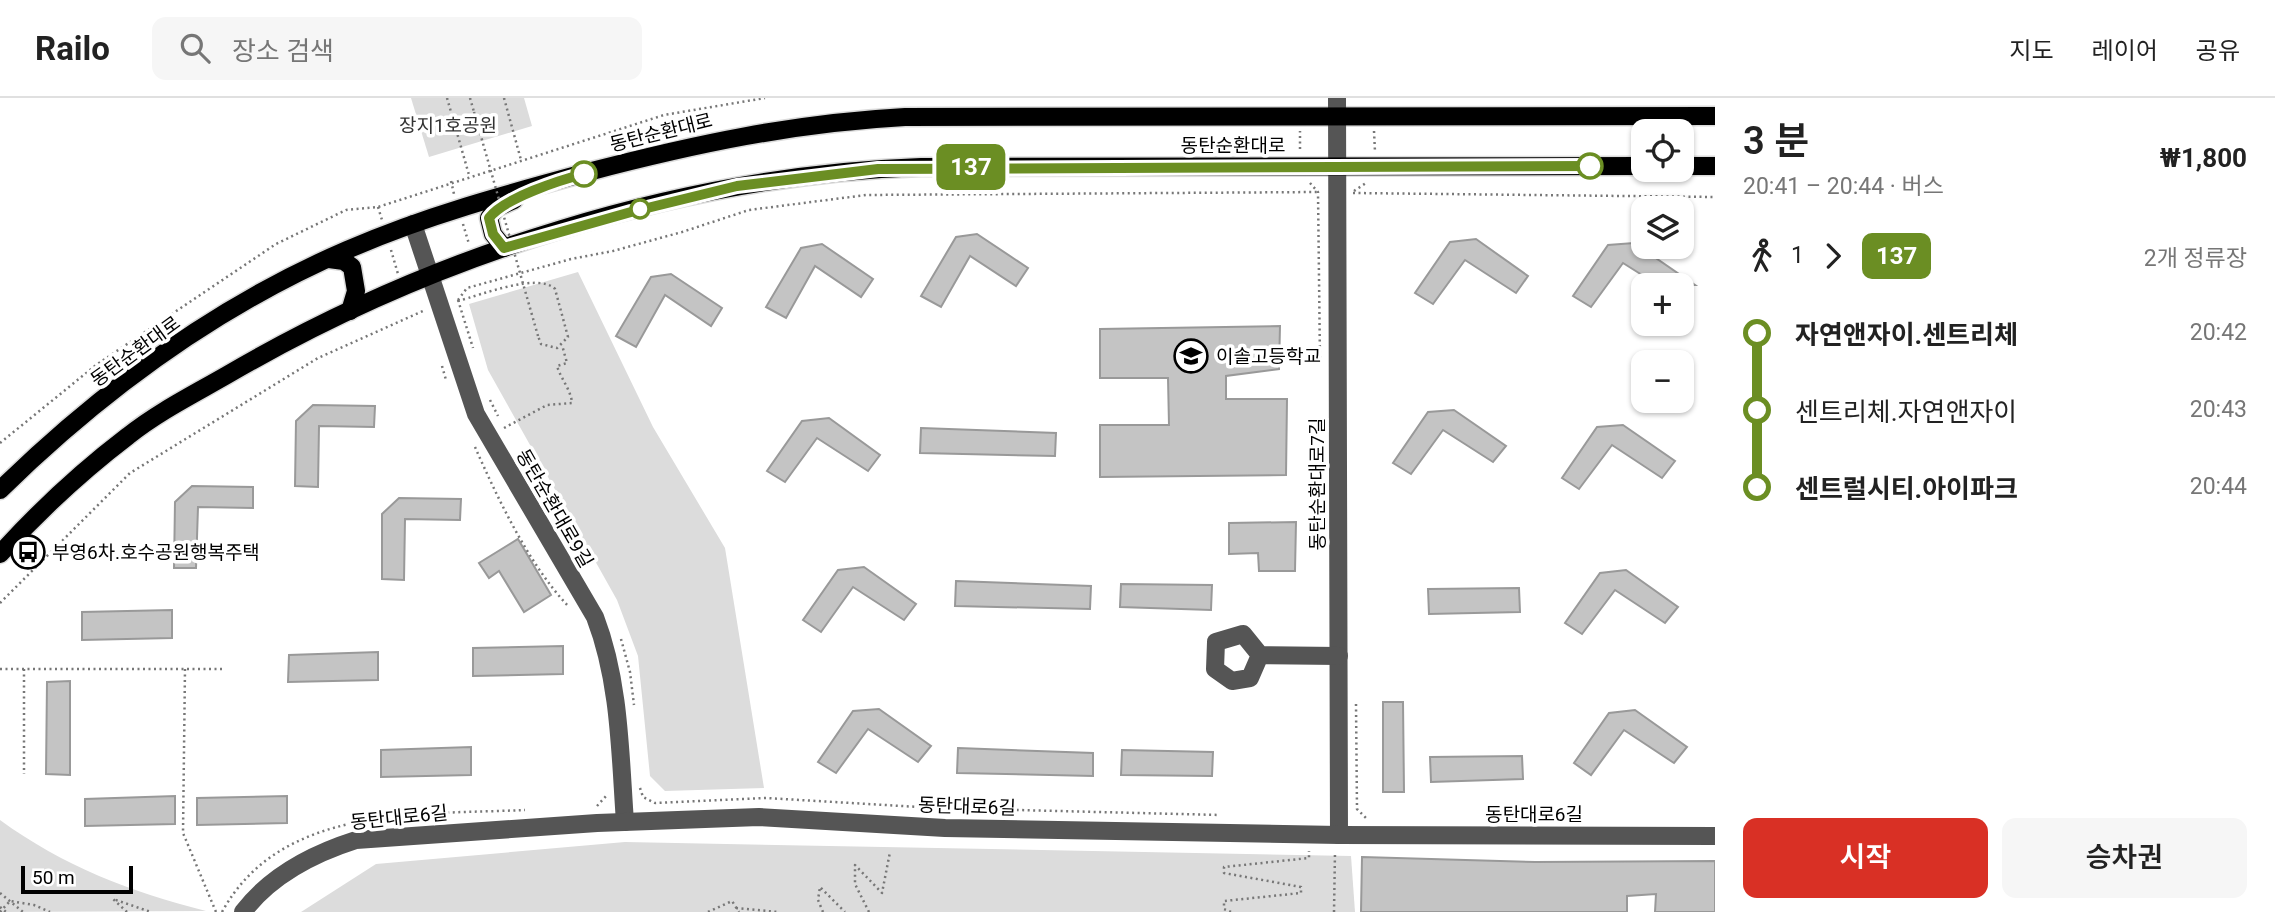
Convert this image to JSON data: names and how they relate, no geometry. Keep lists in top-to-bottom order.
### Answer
{
  "streets": {
    "main road": ["동탄순환대로"],
    "street": ["동탄순환대로7길", "동탄순환대로9길", "동탄대로6길"]
  },
  "crossings": [
    ["동탄순환대로", "동탄순환대로7길"],
    ["동탄순환대로", "동탄순환대로9길"],
    ["동탄순환대로7길", "동탄대로6길"],
    ["동탄순환대로9길", "동탄대로6길"]
  ],
  "parks": ["장지1호공원"],
  "places": {
    "school or university": ["이솔고등학교"],
    "bus stop": ["부영6차.호수공원행복주택"]
  },
  "lines": ["bus line 137"],
  "scale_bar": "50 m",
  "page": {
    "header": "Railo",
    "search": "장소 검색",
    "nav": ["지도", "레이어", "공유"],
    "on_map": "137",
    "heading": ["3 분", "20:41 – 20:44 · 버스", "₩1,800"],
    "map_buttons": ["+", "−"],
    "legs": ["1", "137", "2개 정류장"],
    "list": [
      {
        "name": "자연앤자이.센트리체",
        "value": "20:42"
      },
      {
        "name": "센트리체.자연앤자이",
        "value": "20:43"
      },
      {
        "name": "센트럴시티.아이파크",
        "value": "20:44"
      }
    ],
    "buttons": ["시작", "승차권"],
    "scale": "50 m"
  }
}
